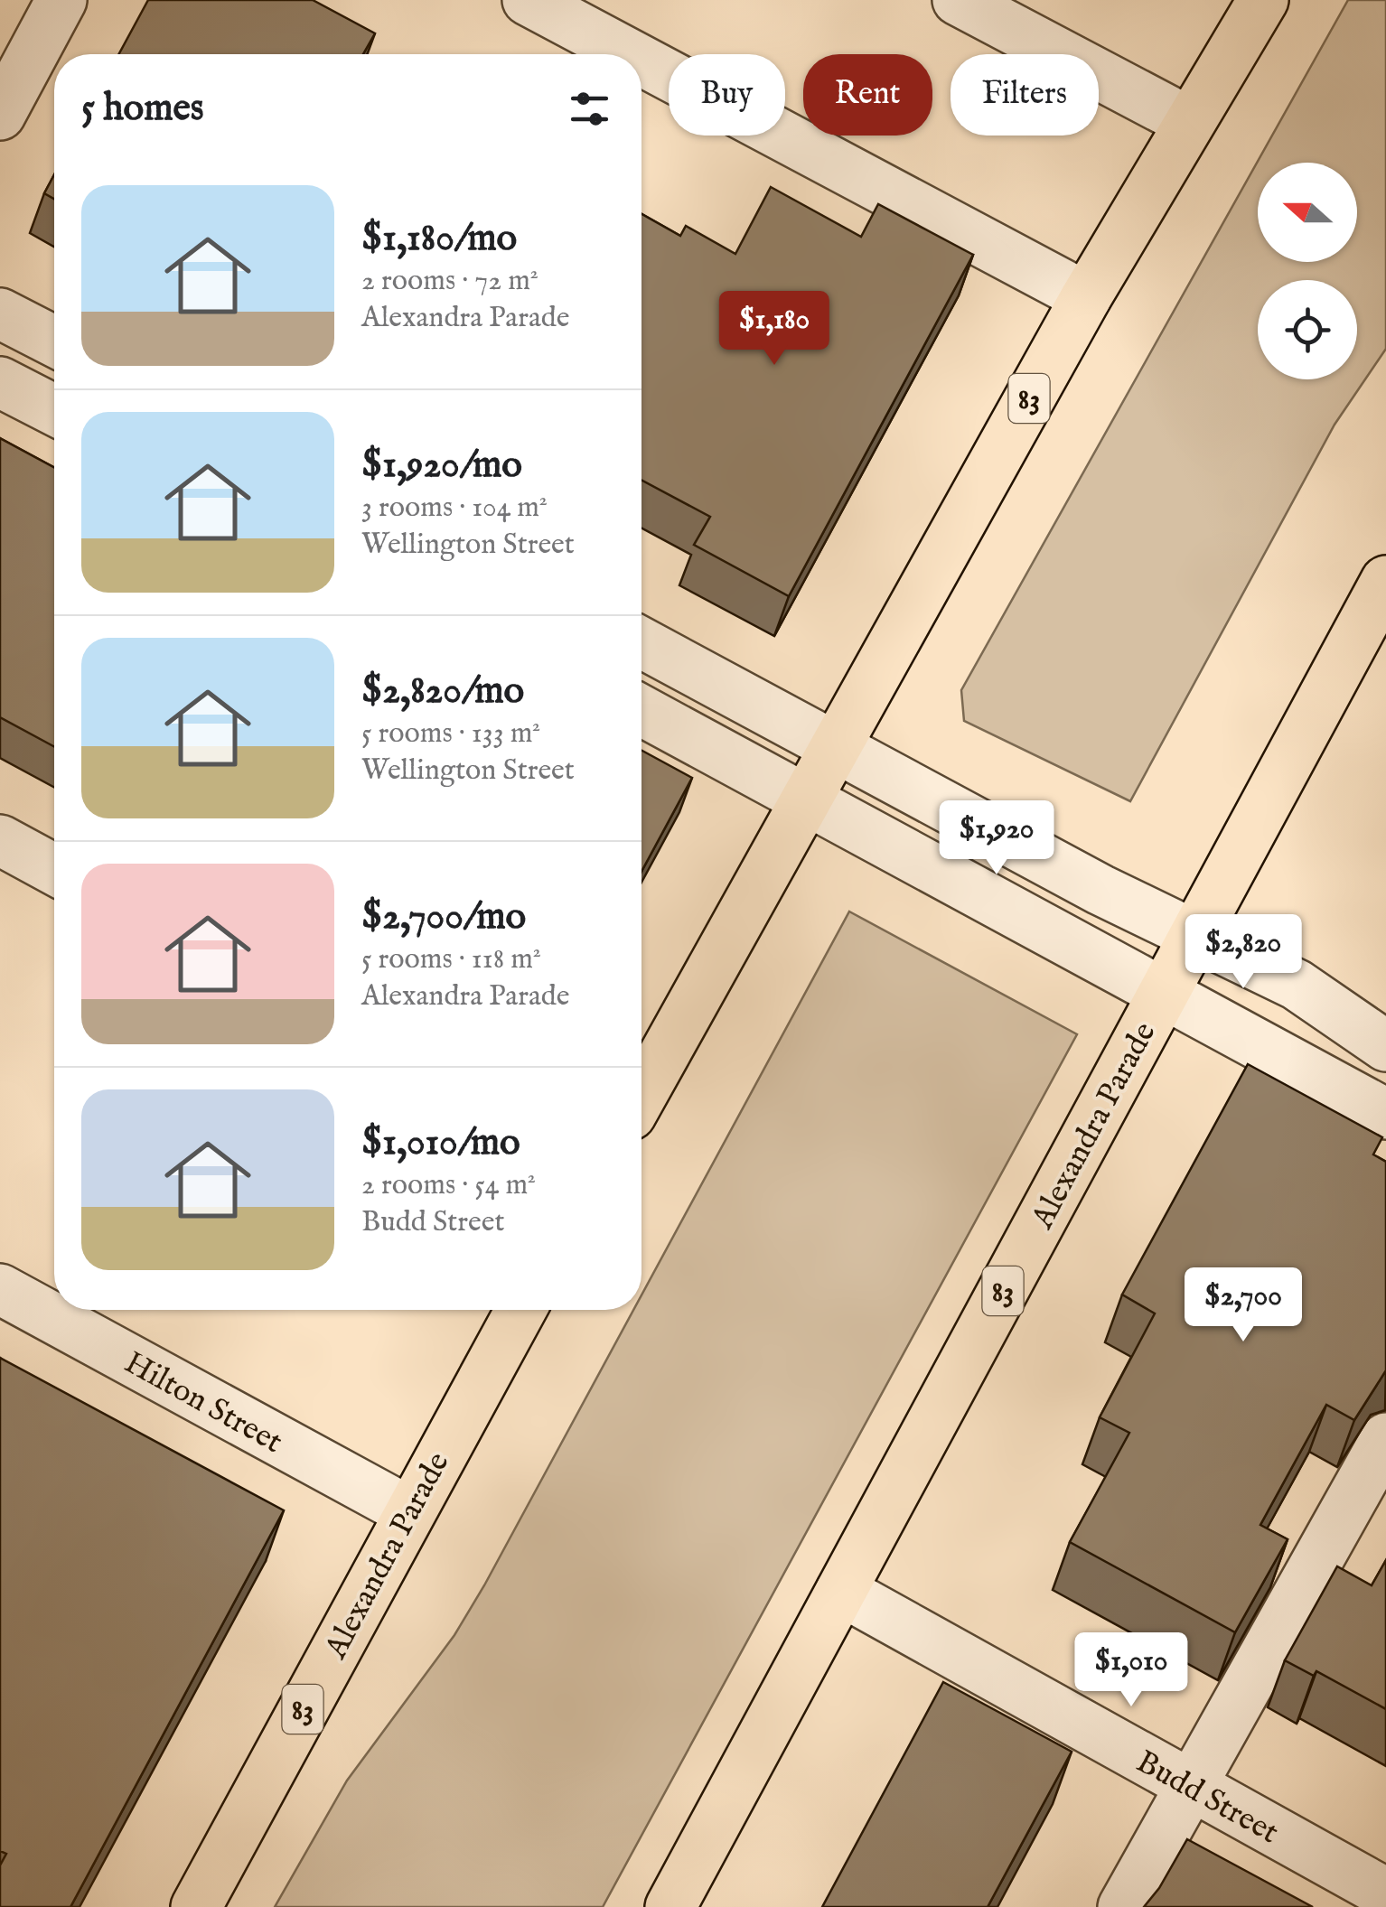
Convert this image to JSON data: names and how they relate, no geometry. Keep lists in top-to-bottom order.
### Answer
{
  "streets": {
    "highway": ["83", "Alexandra Parade"],
    "street": ["Hilton Street", "Budd Street"]
  },
  "crossings": [
    ["Alexandra Parade", "Hilton Street"],
    ["Alexandra Parade", "Budd Street"]
  ],
  "north": "left",
  "page": {
    "chip": ["Buy", "Rent", "Filters"],
    "heading": "5 homes",
    "list": [
      {
        "name": "$1,180/mo",
        "note": "2 rooms · 72 m² · Alexandra Parade"
      },
      {
        "name": "$1,920/mo",
        "note": "3 rooms · 104 m² · Wellington Street"
      },
      {
        "name": "$2,820/mo",
        "note": "5 rooms · 133 m² · Wellington Street"
      },
      {
        "name": "$2,700/mo",
        "note": "5 rooms · 118 m² · Alexandra Parade"
      },
      {
        "name": "$1,010/mo",
        "note": "2 rooms · 54 m² · Budd Street"
      }
    ],
    "price": [
      "$1,180",
      "$1,920",
      "$2,820",
      "$2,700",
      "$1,010"
    ]
  }
}
